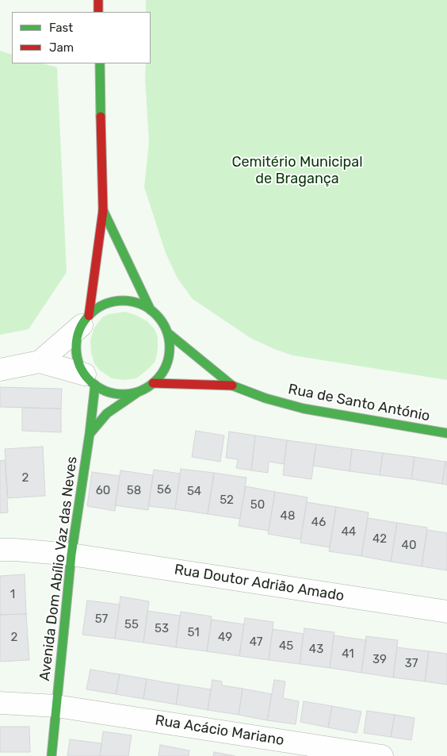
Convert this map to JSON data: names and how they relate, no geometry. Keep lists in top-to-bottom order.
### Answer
{
  "streets": {
    "street": [
      "Rua de Santo António",
      "Avenida Dom Abílio Vaz das Neves",
      "Rua Doutor Adrião Amado",
      "Rua Acácio Mariano"
    ]
  },
  "crossings": [
    ["Rua de Santo António", "Avenida Dom Abílio Vaz das Neves"],
    ["Avenida Dom Abílio Vaz das Neves", "Rua Doutor Adrião Amado"],
    ["Avenida Dom Abílio Vaz das Neves", "Rua Acácio Mariano"]
  ],
  "parks": ["Cemitério Municipal de Bragança"],
  "house_numbers": [
    "2",
    "56",
    "60",
    "58",
    "54",
    "52",
    "50",
    "48",
    "46",
    "44",
    "42",
    "40",
    "1",
    "57",
    "55",
    "53",
    "51",
    "2",
    "49",
    "47",
    "45",
    "43",
    "41",
    "39",
    "37"
  ],
  "legend": ["Fast", "Jam"]
}
